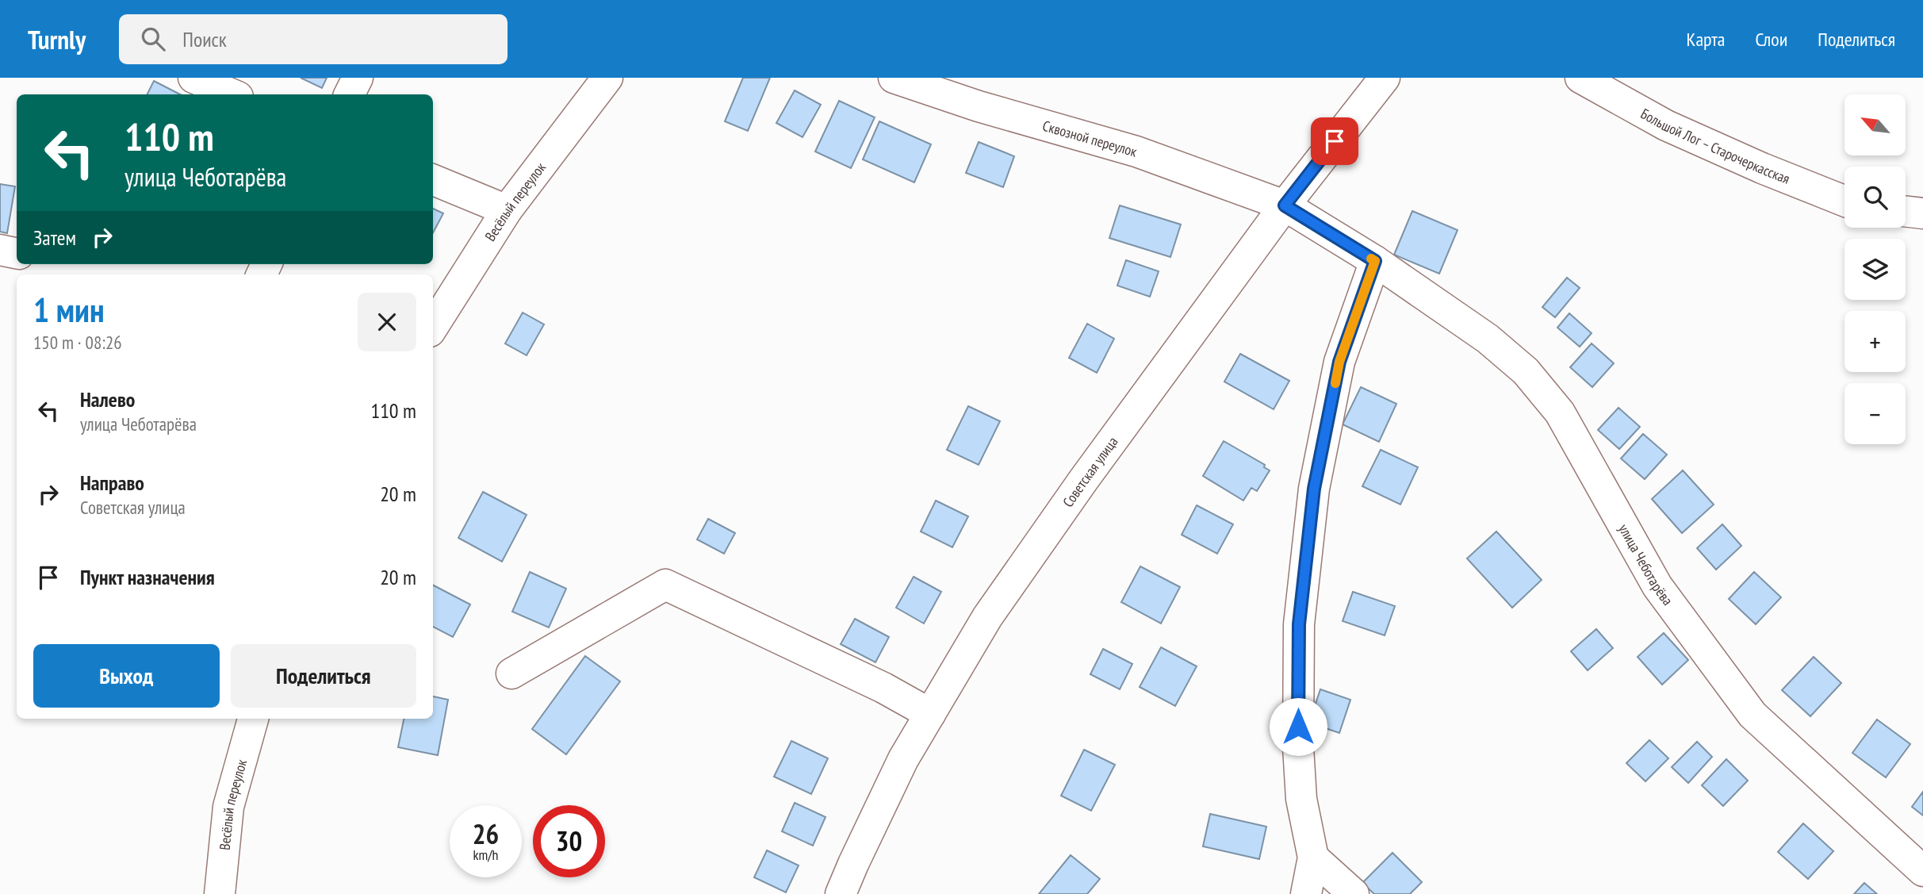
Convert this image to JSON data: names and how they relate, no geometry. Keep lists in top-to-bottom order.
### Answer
{
  "streets": {
    "street": [
      "Сквозной переулок",
      "Большой Лог – Старочеркасская",
      "Весёлый переулок",
      "Советская улица",
      "улица Чеботарёва"
    ]
  },
  "crossings": [
    ["Сквозной переулок", "Советская улица"],
    ["Сквозной переулок", "улица Чеботарёва"],
    ["Советская улица", "улица Чеботарёва"]
  ],
  "north": "top left",
  "page": {
    "header": "Turnly",
    "search": "Поиск",
    "nav": ["Карта", "Слои", "Поделиться"],
    "map_buttons": ["+", "−"],
    "turn": ["110 m", "улица Чеботарёва"],
    "then": "Затем",
    "heading": ["1 мин", "150 m · 08:26"],
    "list": [
      {
        "name": "Налево",
        "note": "улица Чеботарёва",
        "value": "110 m"
      },
      {
        "name": "Направо",
        "note": "Советская улица",
        "value": "20 m"
      },
      {
        "name": "Пункт назначения",
        "value": "20 m"
      }
    ],
    "buttons": ["Выход", "Поделиться"],
    "speed": "26 km/h",
    "limit": "30"
  }
}
